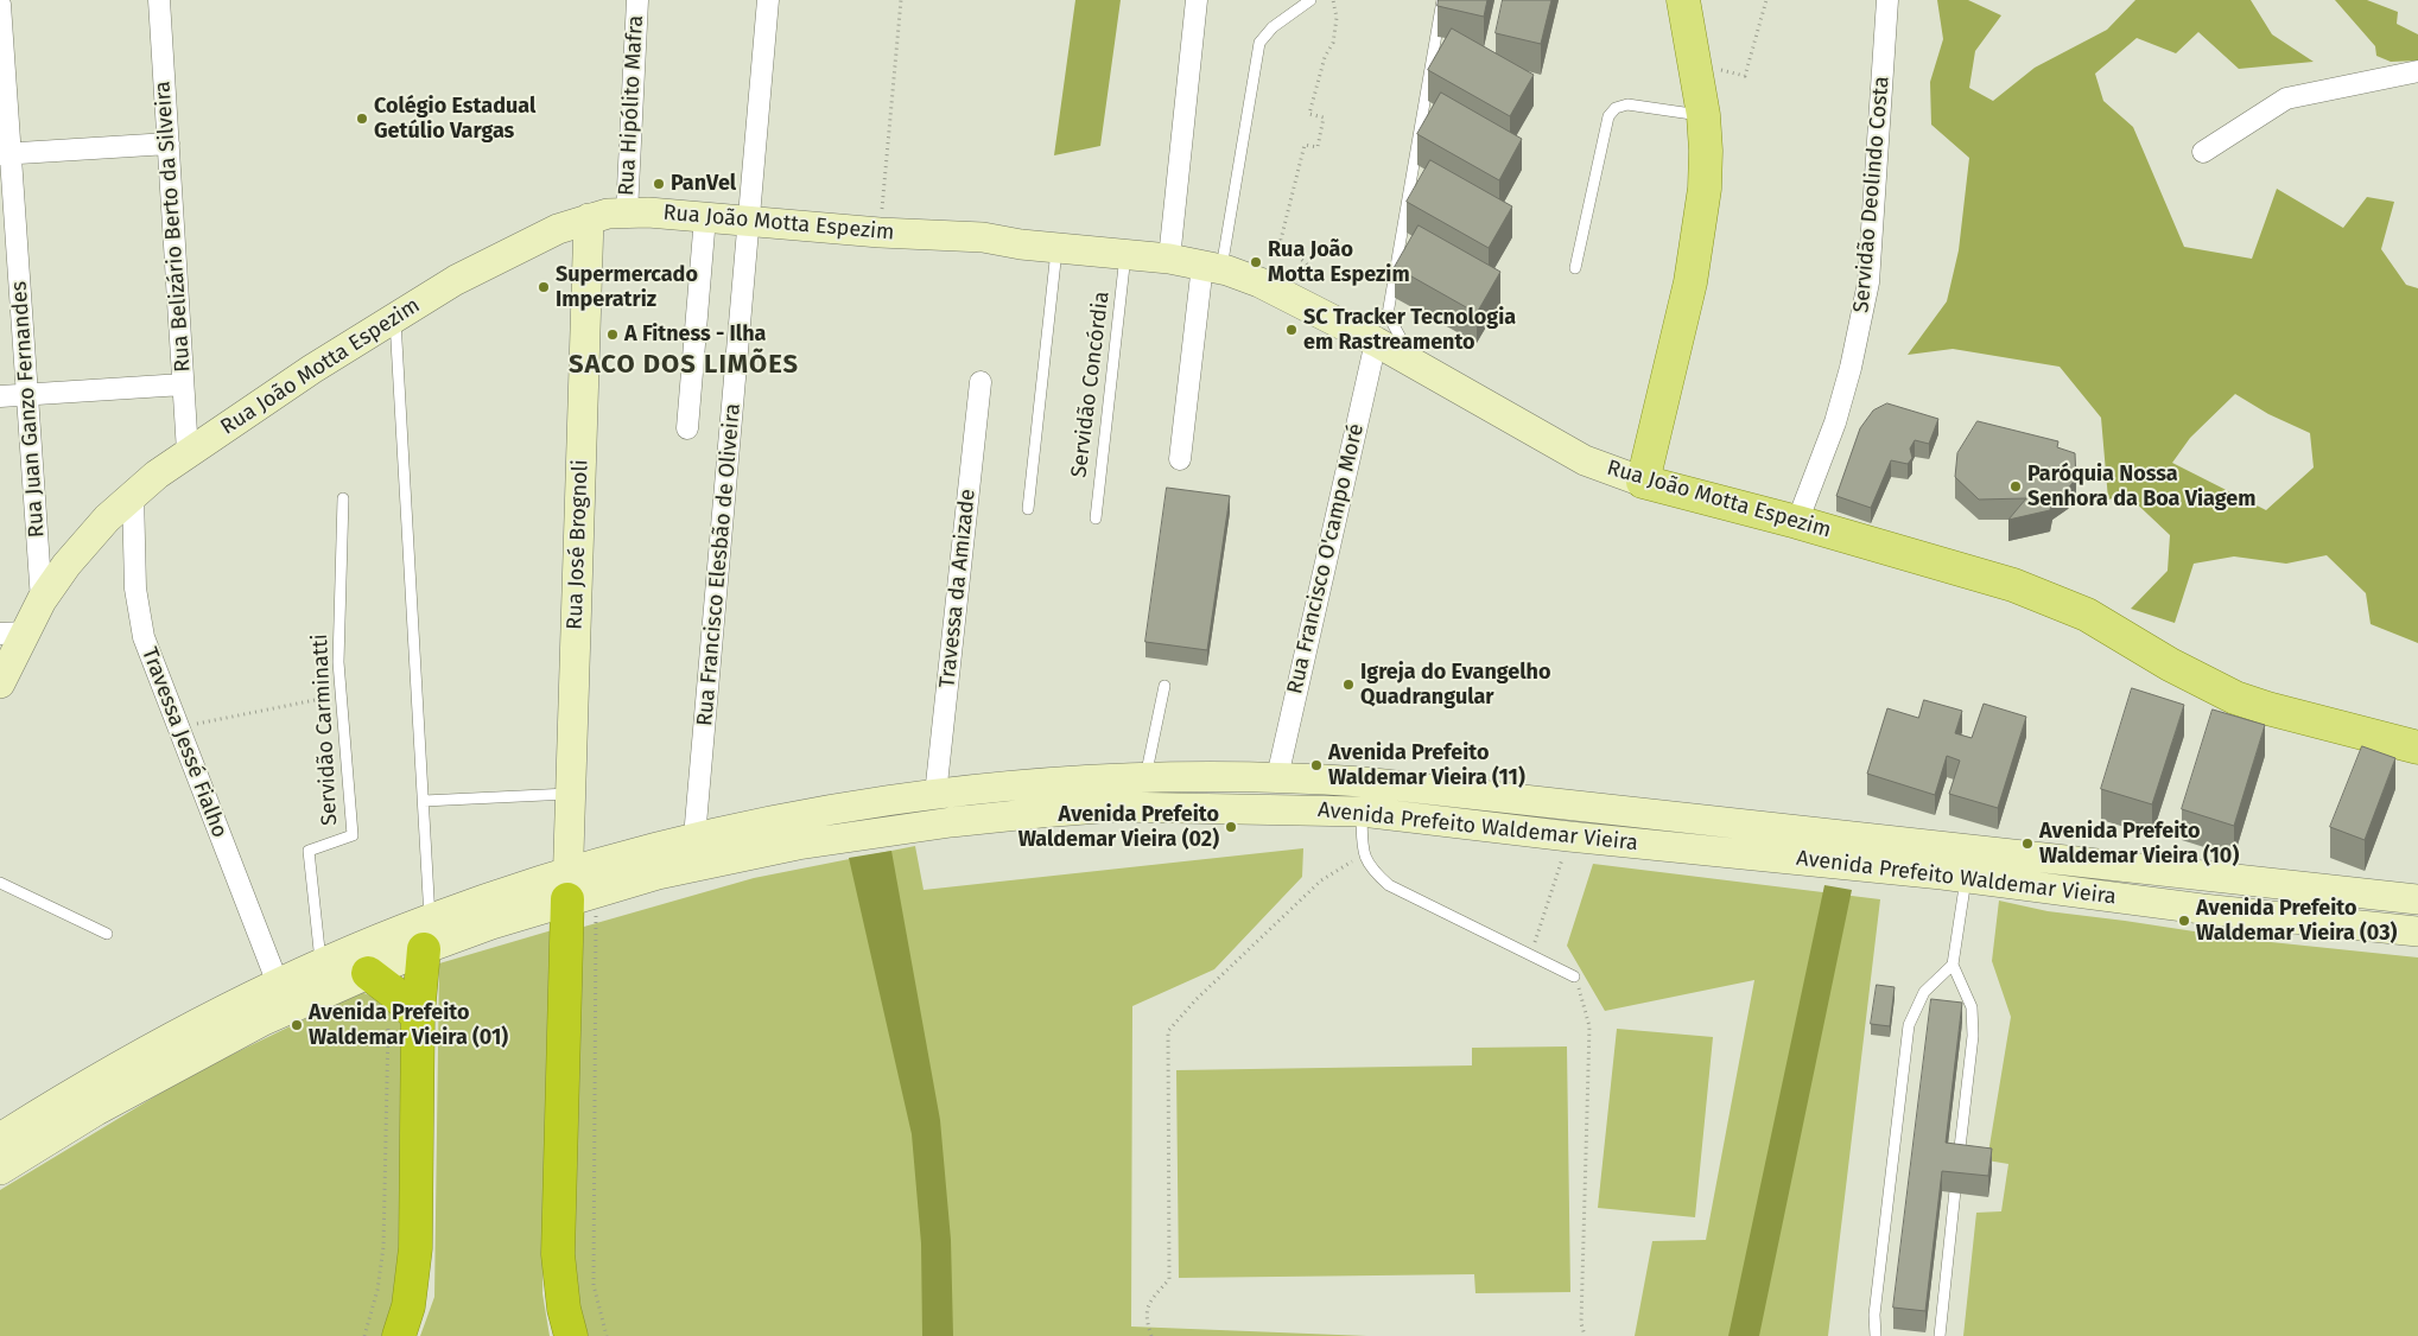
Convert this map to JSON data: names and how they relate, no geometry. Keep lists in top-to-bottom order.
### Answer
{
  "streets": {
    "main road": ["Rua João Motta Espezim", "Rua José Brognoli", "Avenida Prefeito Waldemar Vieira"],
    "street": [
      "Rua Hipólito Mafra",
      "Servidão Deolindo Costa",
      "Rua Belizário Berto da Silveira",
      "Rua Juan Ganzo Fernandes",
      "Rua Francisco O'campo Moré",
      "Rua Francisco Elesbão de Oliveira",
      "Travessa da Amizade",
      "Travessa Jessé Fialho"
    ],
    "lane": ["Servidão Concórdia", "Servidão Carminatti"]
  },
  "crossings": [
    ["Rua Hipólito Mafra", "Rua João Motta Espezim"],
    ["Servidão Deolindo Costa", "Rua João Motta Espezim"],
    ["Rua João Motta Espezim", "Rua Belizário Berto da Silveira"],
    ["Rua João Motta Espezim", "Servidão Concórdia"],
    ["Rua João Motta Espezim", "Rua Juan Ganzo Fernandes"],
    ["Rua João Motta Espezim", "Rua José Brognoli"],
    ["Rua João Motta Espezim", "Rua Francisco O'campo Moré"],
    ["Rua João Motta Espezim", "Rua Francisco Elesbão de Oliveira"],
    ["Rua João Motta Espezim", "Travessa Jessé Fialho"],
    ["Rua José Brognoli", "Avenida Prefeito Waldemar Vieira"],
    ["Rua Francisco O'campo Moré", "Avenida Prefeito Waldemar Vieira"],
    ["Rua Francisco Elesbão de Oliveira", "Avenida Prefeito Waldemar Vieira"],
    ["Travessa da Amizade", "Avenida Prefeito Waldemar Vieira"],
    ["Servidão Carminatti", "Avenida Prefeito Waldemar Vieira"],
    ["Travessa Jessé Fialho", "Avenida Prefeito Waldemar Vieira"]
  ],
  "districts": ["SACO DOS LIMÕES"],
  "places": [
    "Colégio Estadual Getúlio Vargas",
    "PanVel",
    "Rua João Motta Espezim",
    "Supermercado Imperatriz",
    "SC Tracker Tecnologia em Rastreamento",
    "A Fitness - Ilha",
    "Paróquia Nossa Senhora da Boa Viagem",
    "Igreja do Evangelho Quadrangular",
    "Avenida Prefeito Waldemar Vieira (11)",
    "Avenida Prefeito Waldemar Vieira (02)",
    "Avenida Prefeito Waldemar Vieira (10)",
    "Avenida Prefeito Waldemar Vieira (03)",
    "Avenida Prefeito Waldemar Vieira (01)"
  ]
}
